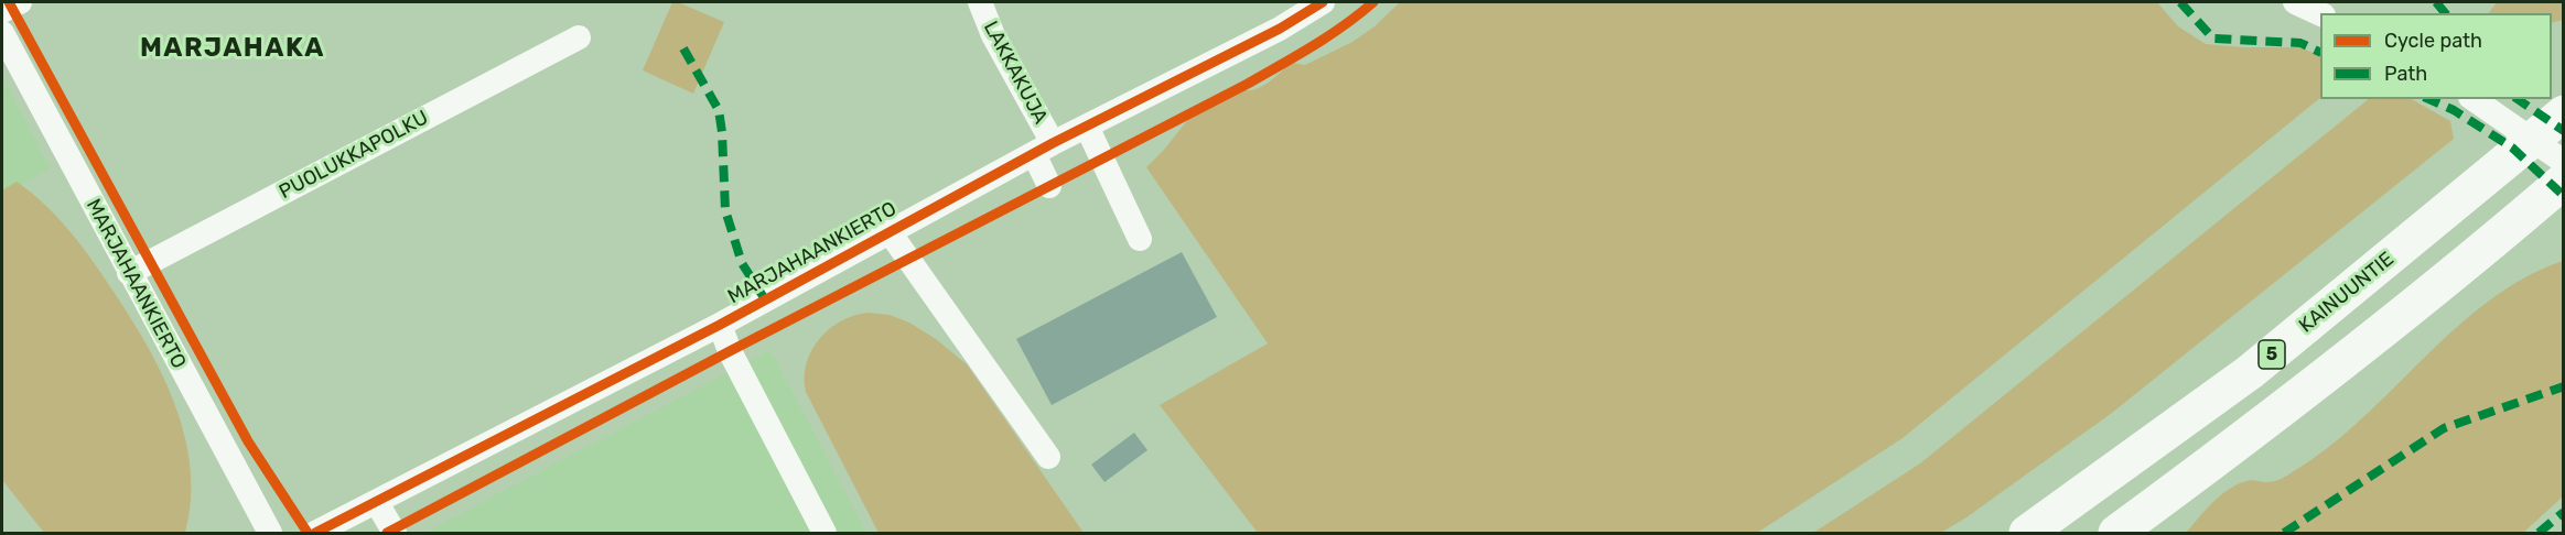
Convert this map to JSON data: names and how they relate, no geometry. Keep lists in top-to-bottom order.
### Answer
{
  "streets": {
    "highway": ["KAINUUNTIE", "5"],
    "street": ["LAKKAKUJA", "PUOLUKKAPOLKU", "MARJAHAANKIERTO"]
  },
  "crossings": [
    ["LAKKAKUJA", "MARJAHAANKIERTO"],
    ["PUOLUKKAPOLKU", "MARJAHAANKIERTO"]
  ],
  "districts": ["MARJAHAKA"],
  "legend": ["Cycle path", "Path"]
}
